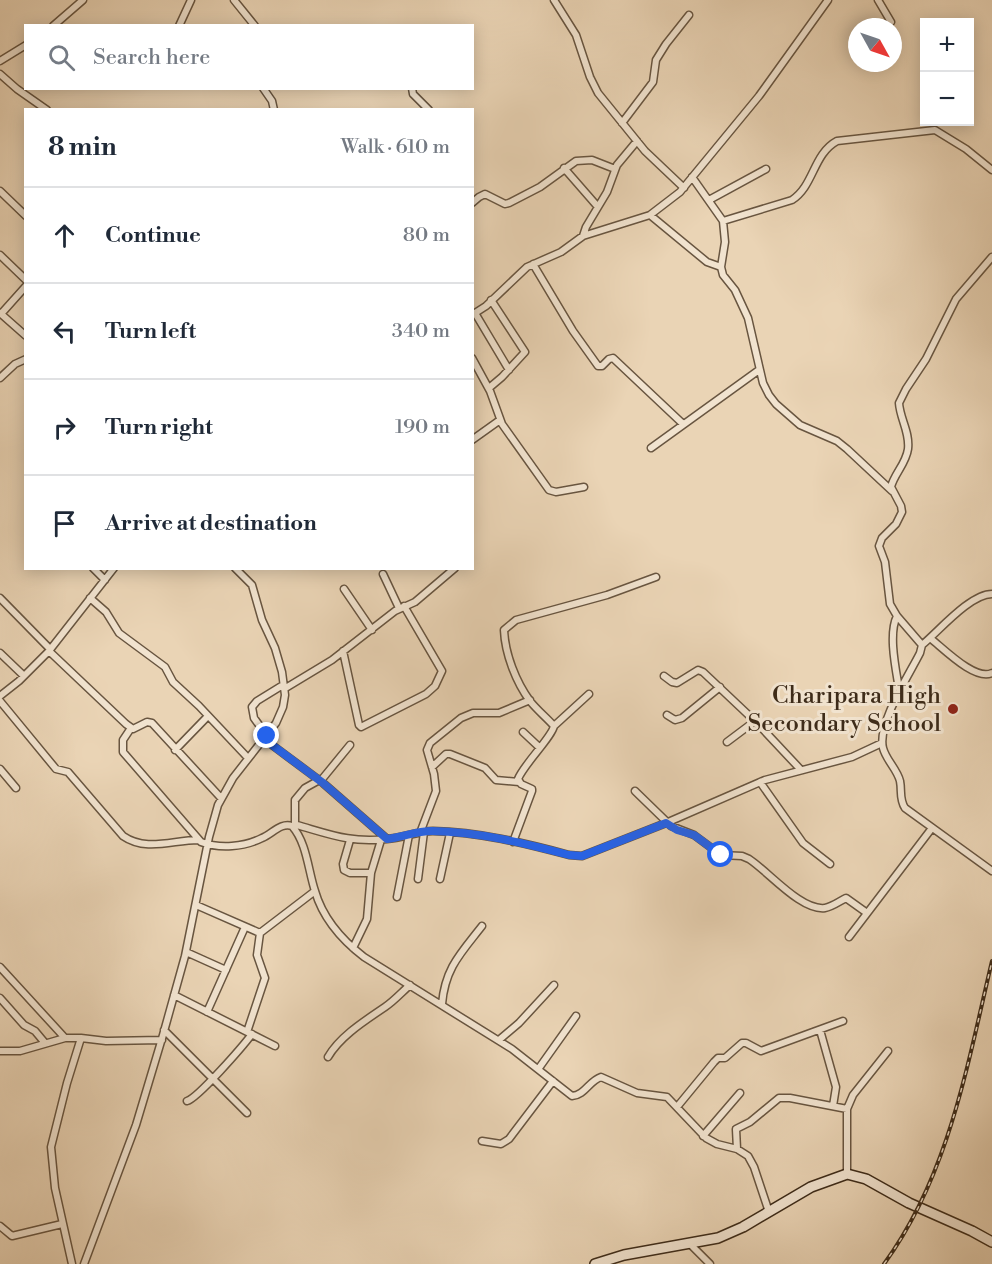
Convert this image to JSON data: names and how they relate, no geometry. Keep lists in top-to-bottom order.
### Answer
{
  "places": ["Charipara High Secondary School"],
  "north": "bottom right",
  "page": {
    "map_buttons": ["+", "−"],
    "search": "Search here",
    "heading": ["8 min", "Walk · 610 m"],
    "list": [
      ["Continue", "80 m"],
      ["Turn left", "340 m"],
      ["Turn right", "190 m"],
      "Arrive at destination"
    ]
  }
}
